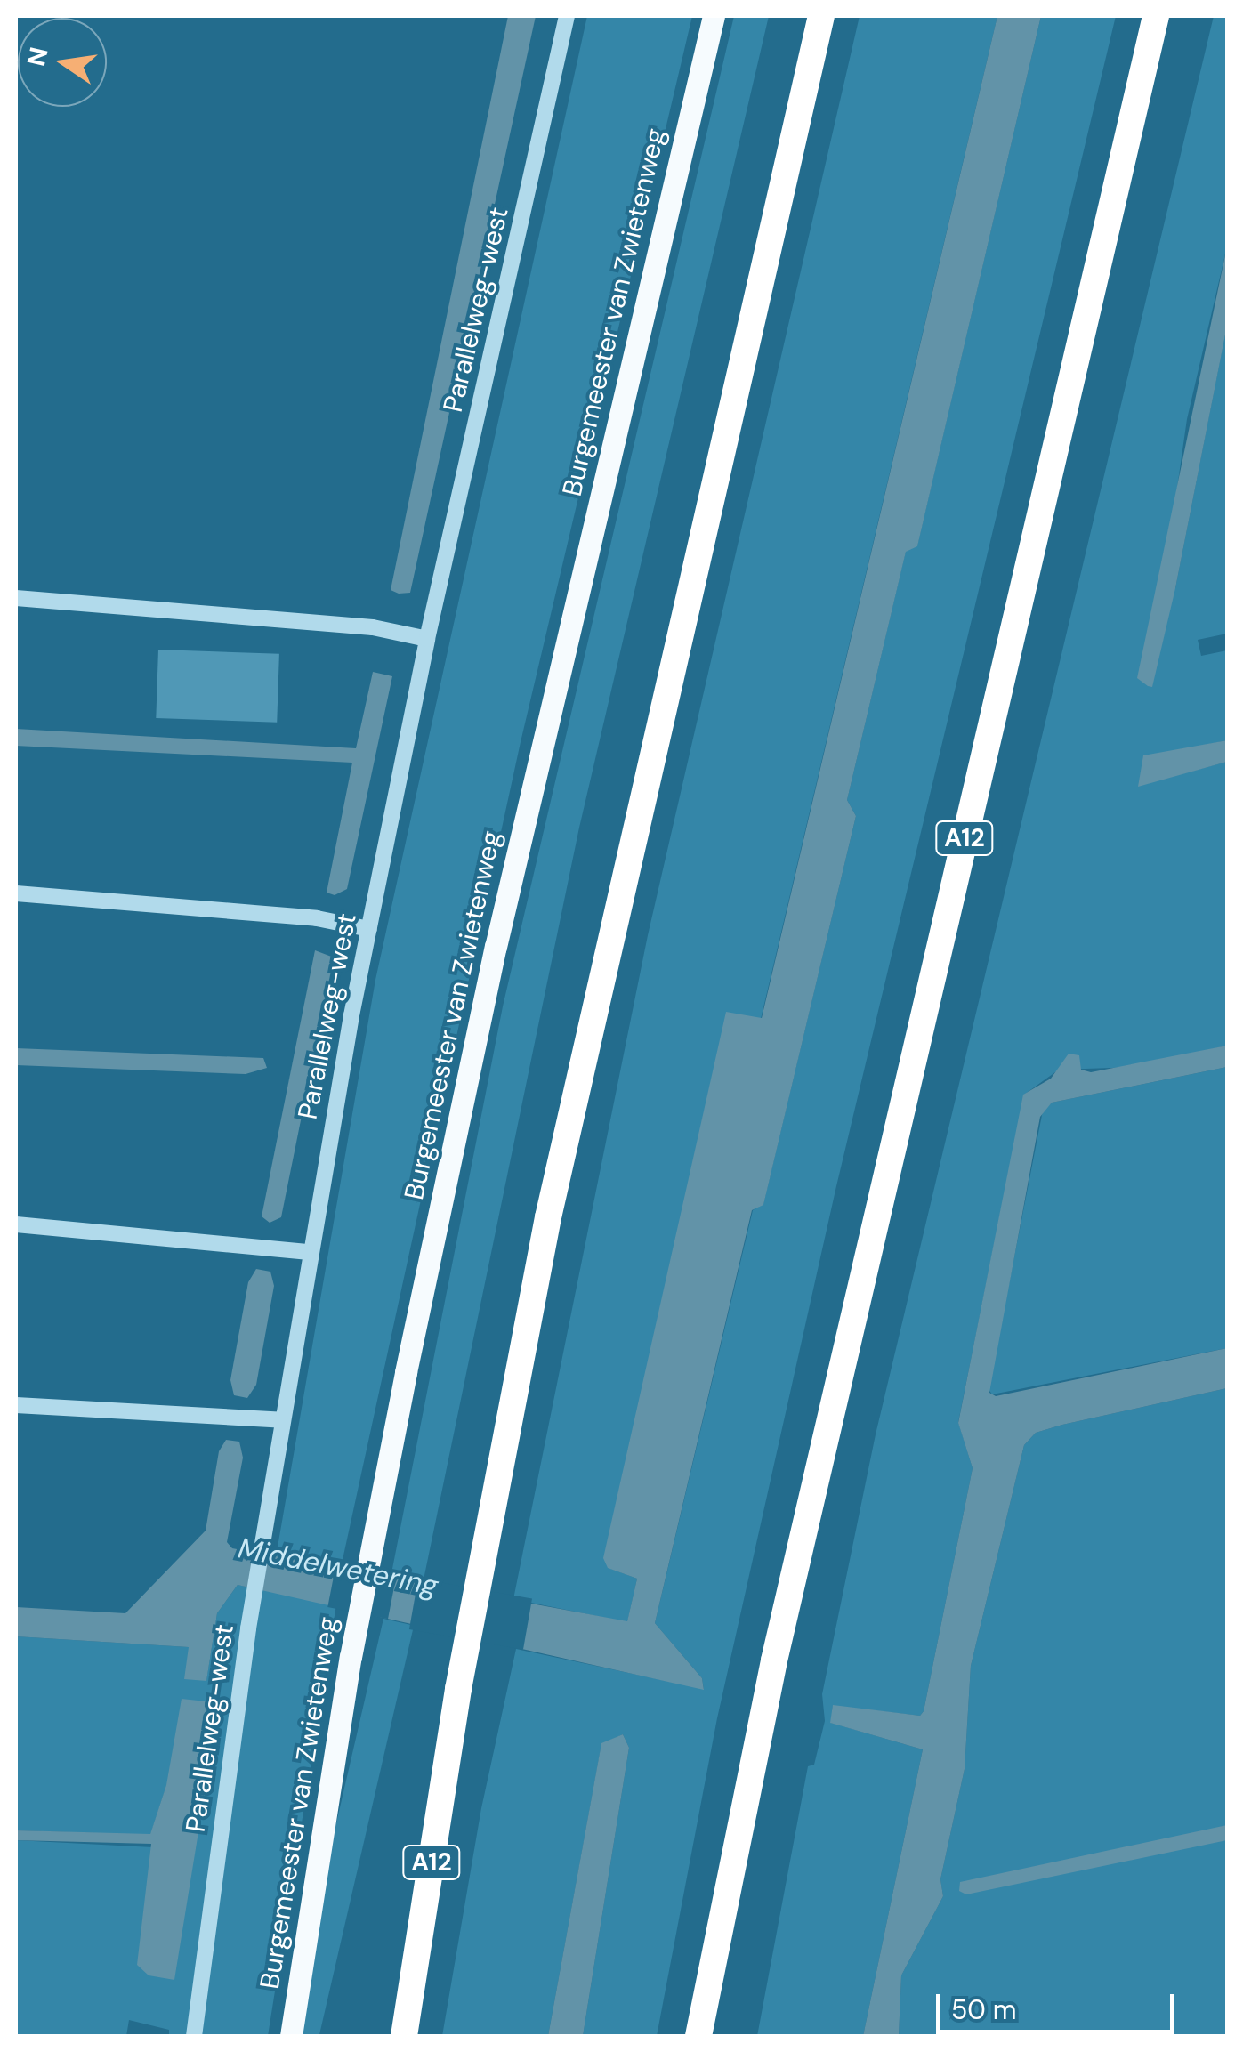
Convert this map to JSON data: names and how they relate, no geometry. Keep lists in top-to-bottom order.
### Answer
{
  "streets": {
    "highway": ["A12"],
    "main road": ["Burgemeester van Zwietenweg"],
    "street": ["Parallelweg-west"]
  },
  "water": ["Middelwetering"],
  "scale_bar": "50 m",
  "north": "left"
}
